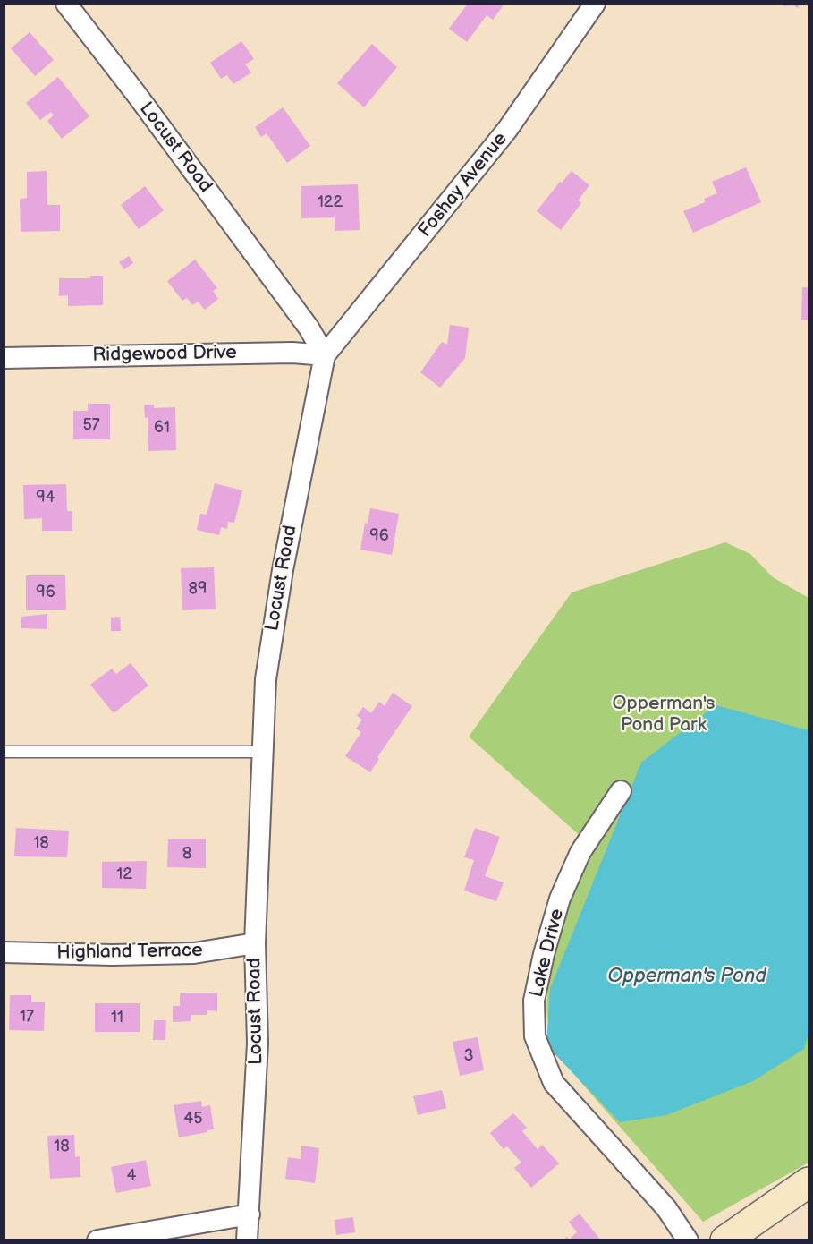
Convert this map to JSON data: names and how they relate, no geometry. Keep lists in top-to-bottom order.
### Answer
{
  "streets": {
    "street": [
      "Locust Road",
      "Foshay Avenue",
      "Ridgewood Drive",
      "Highland Terrace",
      "Lake Drive"
    ]
  },
  "crossings": [
    ["Locust Road", "Foshay Avenue"],
    ["Locust Road", "Ridgewood Drive"],
    ["Locust Road", "Highland Terrace"],
    ["Foshay Avenue", "Ridgewood Drive"]
  ],
  "water": ["Opperman's Pond"],
  "parks": ["Opperman's Pond Park"],
  "house_numbers": [
    "122",
    "57",
    "61",
    "94",
    "96",
    "89",
    "96",
    "18",
    "8",
    "12",
    "17",
    "11",
    "3",
    "45",
    "18",
    "4"
  ]
}
